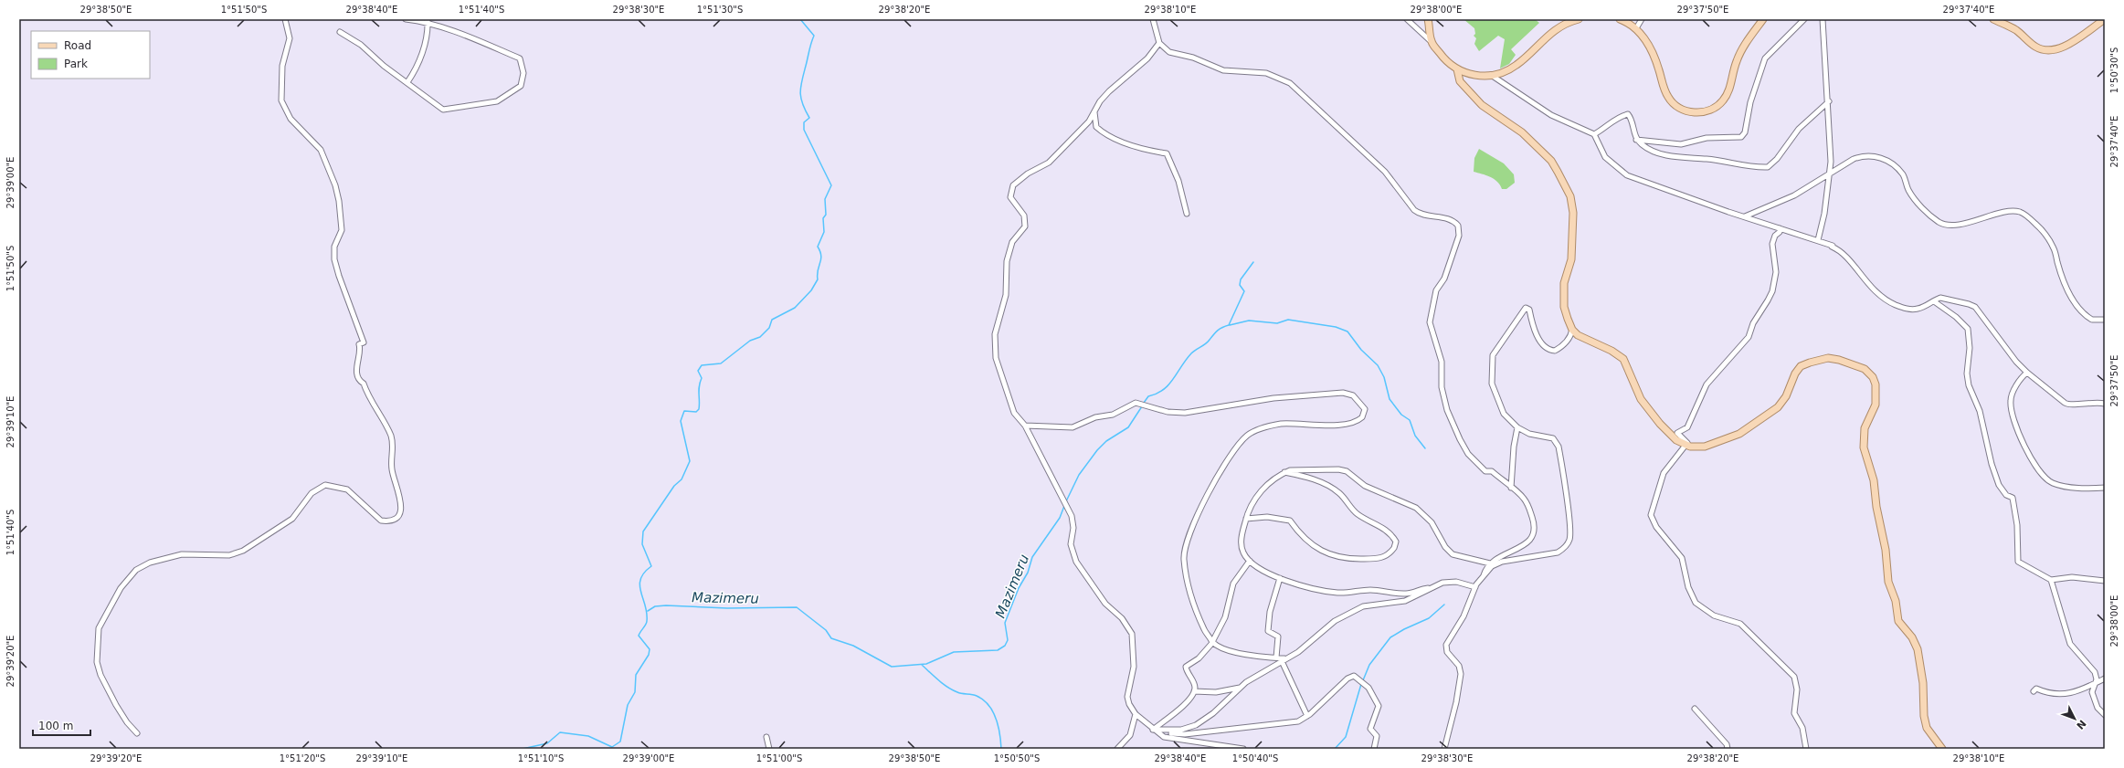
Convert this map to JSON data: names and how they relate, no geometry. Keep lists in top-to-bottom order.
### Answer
{
  "water": ["Mazimeru"],
  "legend": ["Road", "Park"],
  "scale_bar": "100 m",
  "north": "bottom right",
  "coordinates": [
    "29°38'50\"E",
    "1°51'50\"S",
    "29°38'40\"E",
    "1°51'40\"S",
    "29°38'30\"E",
    "1°51'30\"S",
    "29°38'20\"E",
    "29°38'10\"E",
    "29°38'00\"E",
    "29°37'50\"E",
    "29°37'40\"E",
    "1°50'30\"S",
    "29°39'00\"E",
    "29°39'10\"E",
    "29°39'20\"E",
    "1°51'20\"S",
    "1°51'10\"S",
    "1°51'00\"S",
    "1°50'50\"S",
    "1°50'40\"S"
  ]
}
